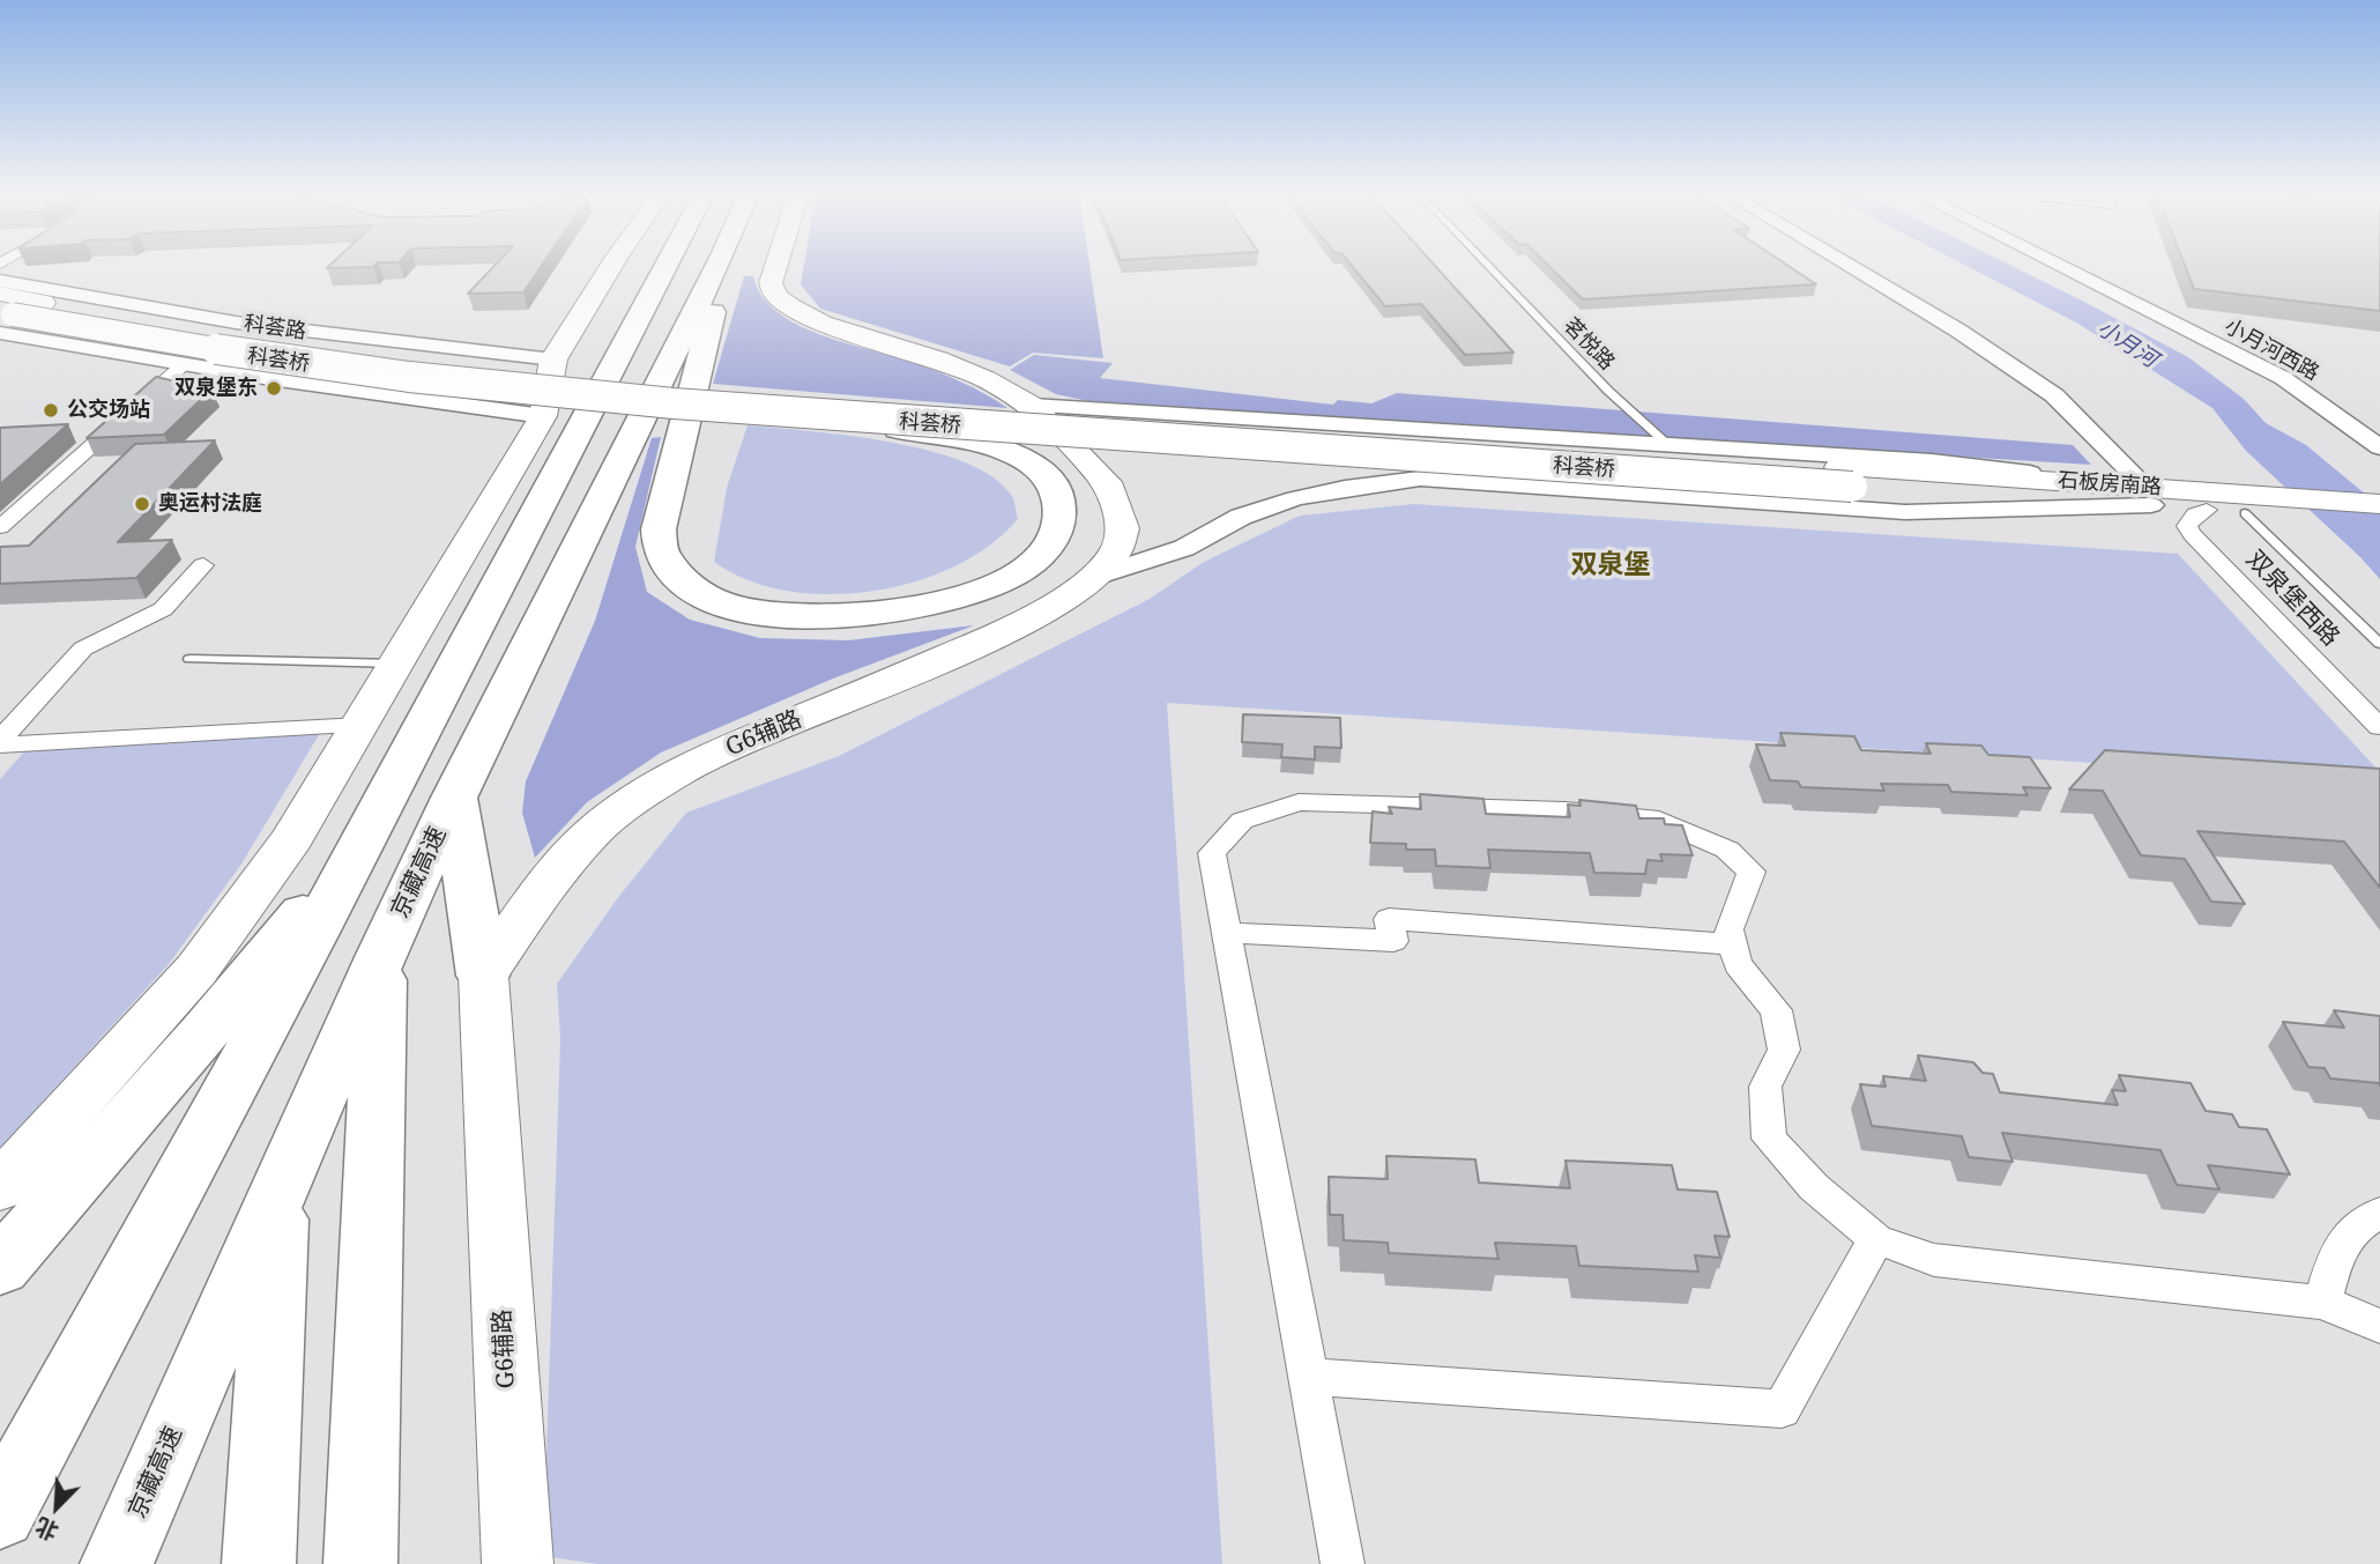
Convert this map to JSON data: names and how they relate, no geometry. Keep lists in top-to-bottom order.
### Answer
{
  "streets": {
    "highway": ["京藏高速"],
    "main road": ["科荟桥", "石板房南路", "G6辅路"],
    "street": ["科荟路", "小月河西路", "双泉堡西路"],
    "lane": ["茗悦路"]
  },
  "crossings": [
    ["科荟桥", "石板房南路"],
    ["石板房南路", "双泉堡西路"]
  ],
  "districts": ["双泉堡"],
  "water": ["小月河"],
  "places": ["双泉堡东", "公交场站", "奥运村法庭"],
  "north": "bottom left"
}
